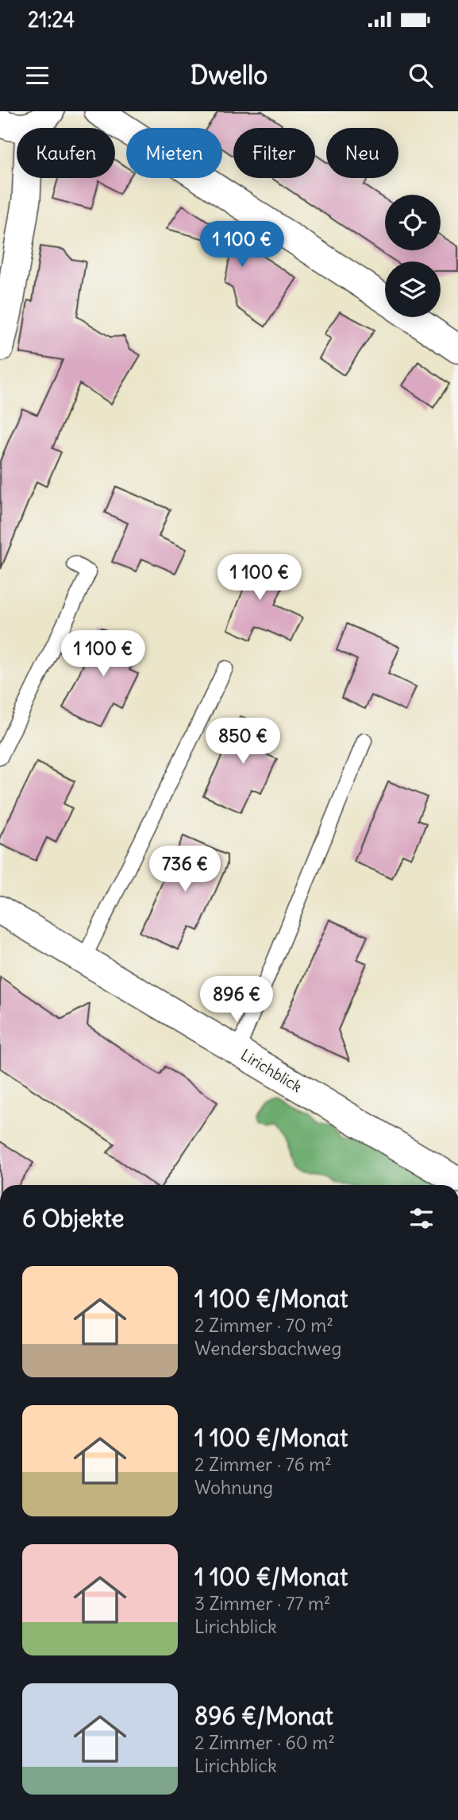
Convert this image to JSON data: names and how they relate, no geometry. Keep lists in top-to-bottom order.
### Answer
{
  "streets": {
    "street": ["Lirichblick"]
  },
  "page": {
    "status": "21:24",
    "header": "Dwello",
    "chip": [
      "Kaufen",
      "Mieten",
      "Filter",
      "Neu"
    ],
    "price": [
      "1 100 €",
      "1 100 €",
      "1 100 €",
      "850 €",
      "736 €",
      "896 €"
    ],
    "heading": "6 Objekte",
    "list": [
      {
        "name": "1 100 €/Monat",
        "note": "2 Zimmer · 70 m² · Wendersbachweg"
      },
      {
        "name": "1 100 €/Monat",
        "note": "2 Zimmer · 76 m² · Wohnung"
      },
      {
        "name": "1 100 €/Monat",
        "note": "3 Zimmer · 77 m² · Lirichblick"
      },
      {
        "name": "896 €/Monat",
        "note": "2 Zimmer · 60 m² · Lirichblick"
      }
    ]
  }
}
